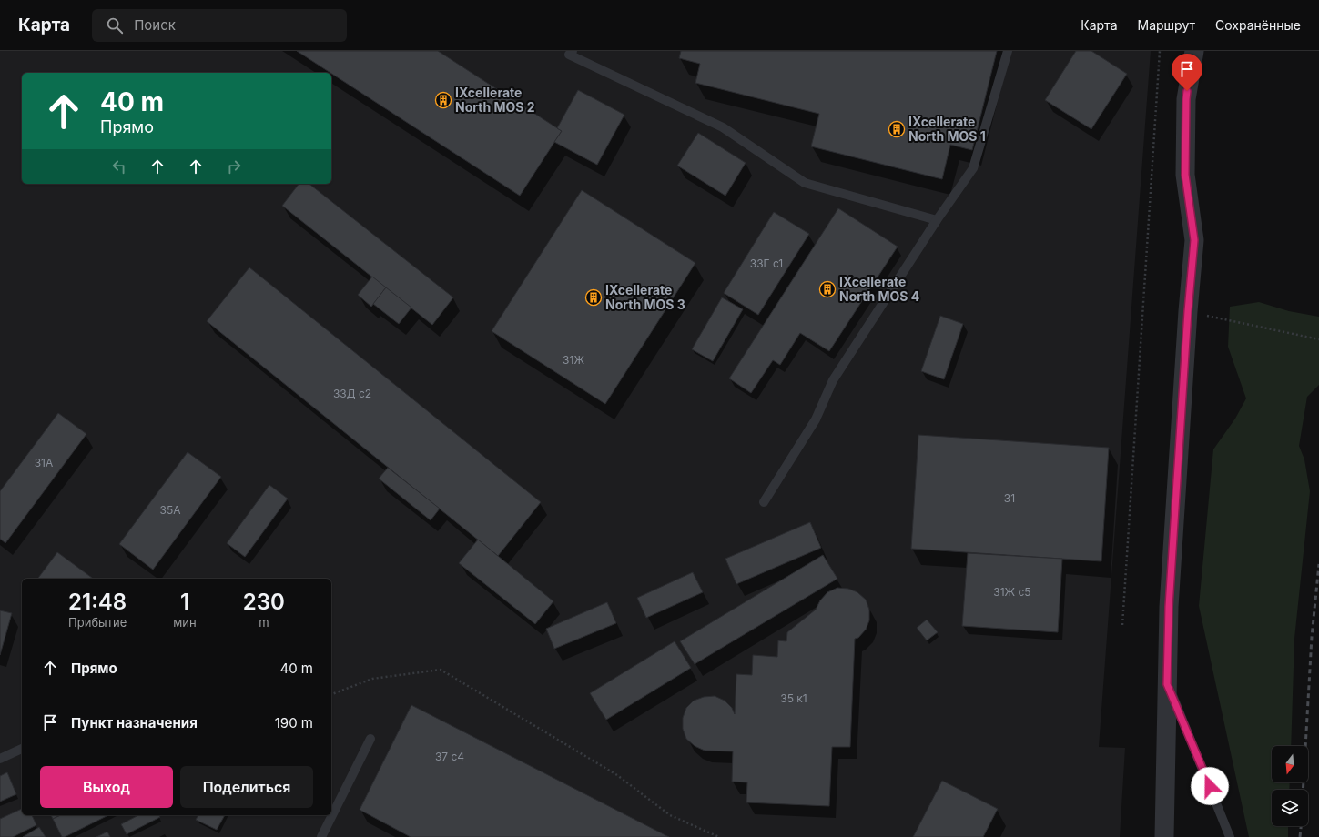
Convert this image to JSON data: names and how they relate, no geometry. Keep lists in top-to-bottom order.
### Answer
{
  "places": {
    "building": [
      "IXcellerate North MOS 2",
      "IXcellerate North MOS 1",
      "IXcellerate North MOS 4",
      "IXcellerate North MOS 3"
    ]
  },
  "house_numbers": [
    "33Г с1",
    "31Ж",
    "33Д с2",
    "31А",
    "31",
    "35А",
    "31Ж с5",
    "35 к1",
    "37 с4"
  ],
  "north": "bottom",
  "page": {
    "header": "Карта",
    "search": "Поиск",
    "nav": ["Карта", "Маршрут", "Сохранённые"],
    "turn": ["40 m", "Прямо"],
    "eta": [
      "21:48",
      "Прибытие",
      "1",
      "мин",
      "230",
      "m"
    ],
    "list": [
      {
        "name": "Прямо",
        "value": "40 m"
      },
      {
        "name": "Пункт назначения",
        "value": "190 m"
      }
    ],
    "buttons": ["Выход", "Поделиться"]
  }
}
